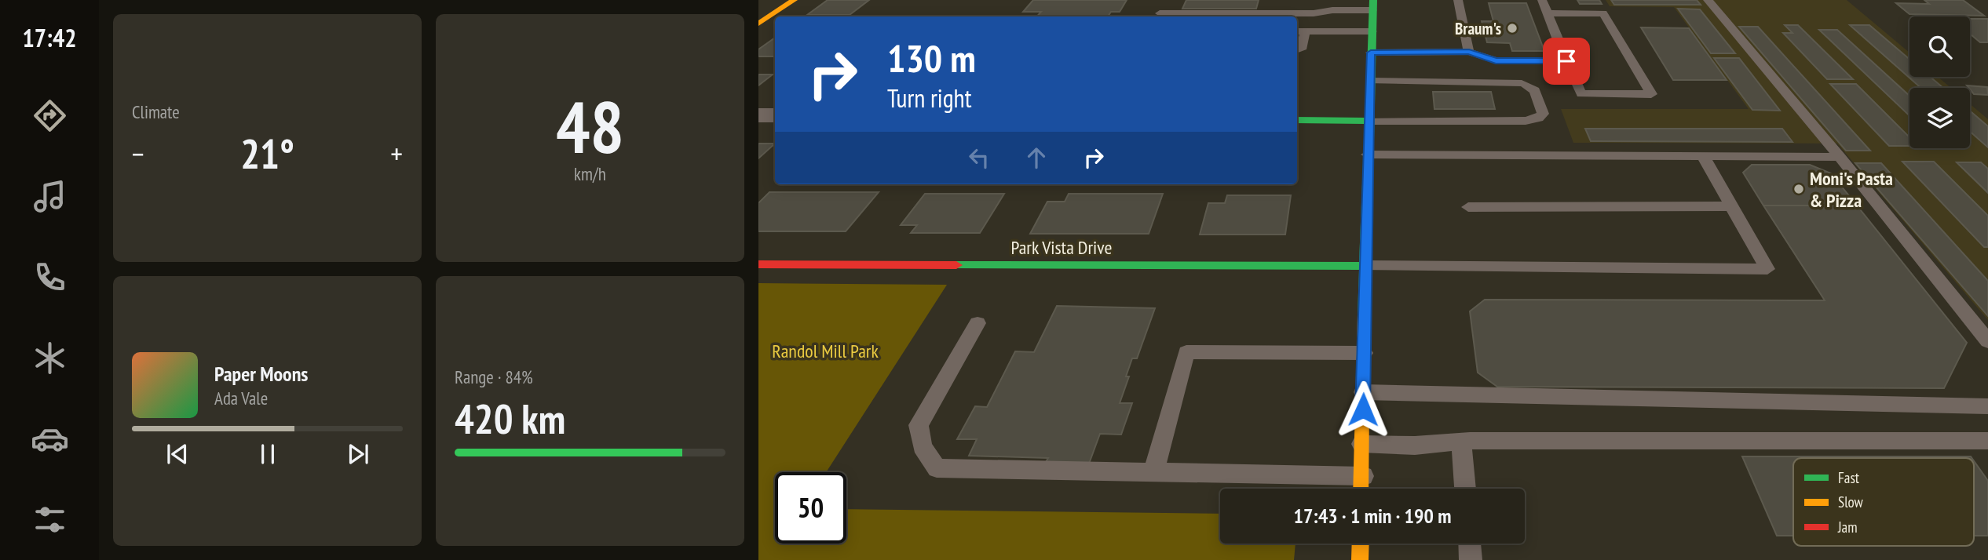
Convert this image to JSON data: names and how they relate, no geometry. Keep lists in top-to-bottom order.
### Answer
{
  "streets": {
    "main road": ["Park Vista Drive"]
  },
  "parks": ["Randol Mill Park"],
  "places": ["Braum's", "Moni's Pasta & Pizza"],
  "legend": ["Fast", "Slow", "Jam"],
  "page": {
    "tabs": "17:42",
    "tile": [
      "Climate",
      ["48", "km/h"],
      ["Range · 84%", "420 km"]
    ],
    "turn": ["130 m", "Turn right"],
    "heat": ["−", "21°", "+"],
    "song": ["Paper Moons", "Ada Vale"],
    "limit": "50",
    "trip": "17:43 · 1 min · 190 m"
  }
}
